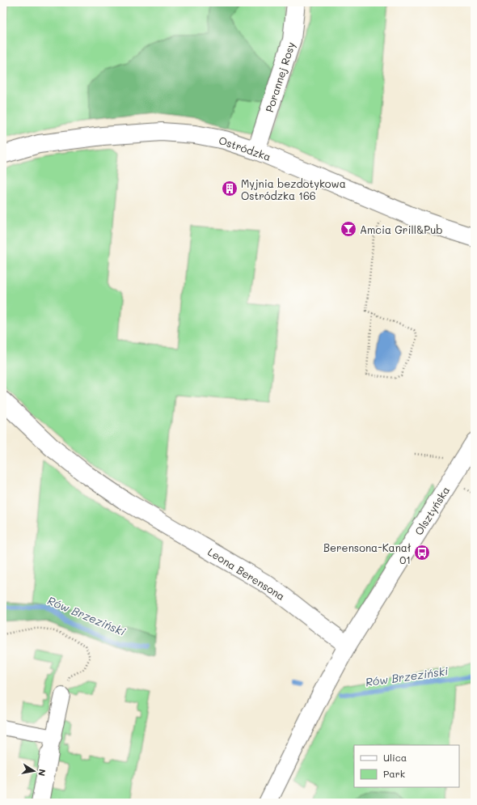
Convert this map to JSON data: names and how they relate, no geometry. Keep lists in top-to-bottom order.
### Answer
{
  "streets": {
    "street": [
      "Porannej Rosy",
      "Ostródzka",
      "Olsztyńska",
      "Leona Berensona"
    ]
  },
  "crossings": [
    ["Porannej Rosy", "Ostródzka"],
    ["Olsztyńska", "Leona Berensona"]
  ],
  "water": ["Rów Brzeziński"],
  "places": {
    "building": ["Myjnia bezdotykowa Ostródzka 166"],
    "bar": ["Amcia Grill&Pub"],
    "bus stop": ["Berensona-Kanał 01"]
  },
  "legend": ["Ulica", "Park"],
  "north": "right"
}
